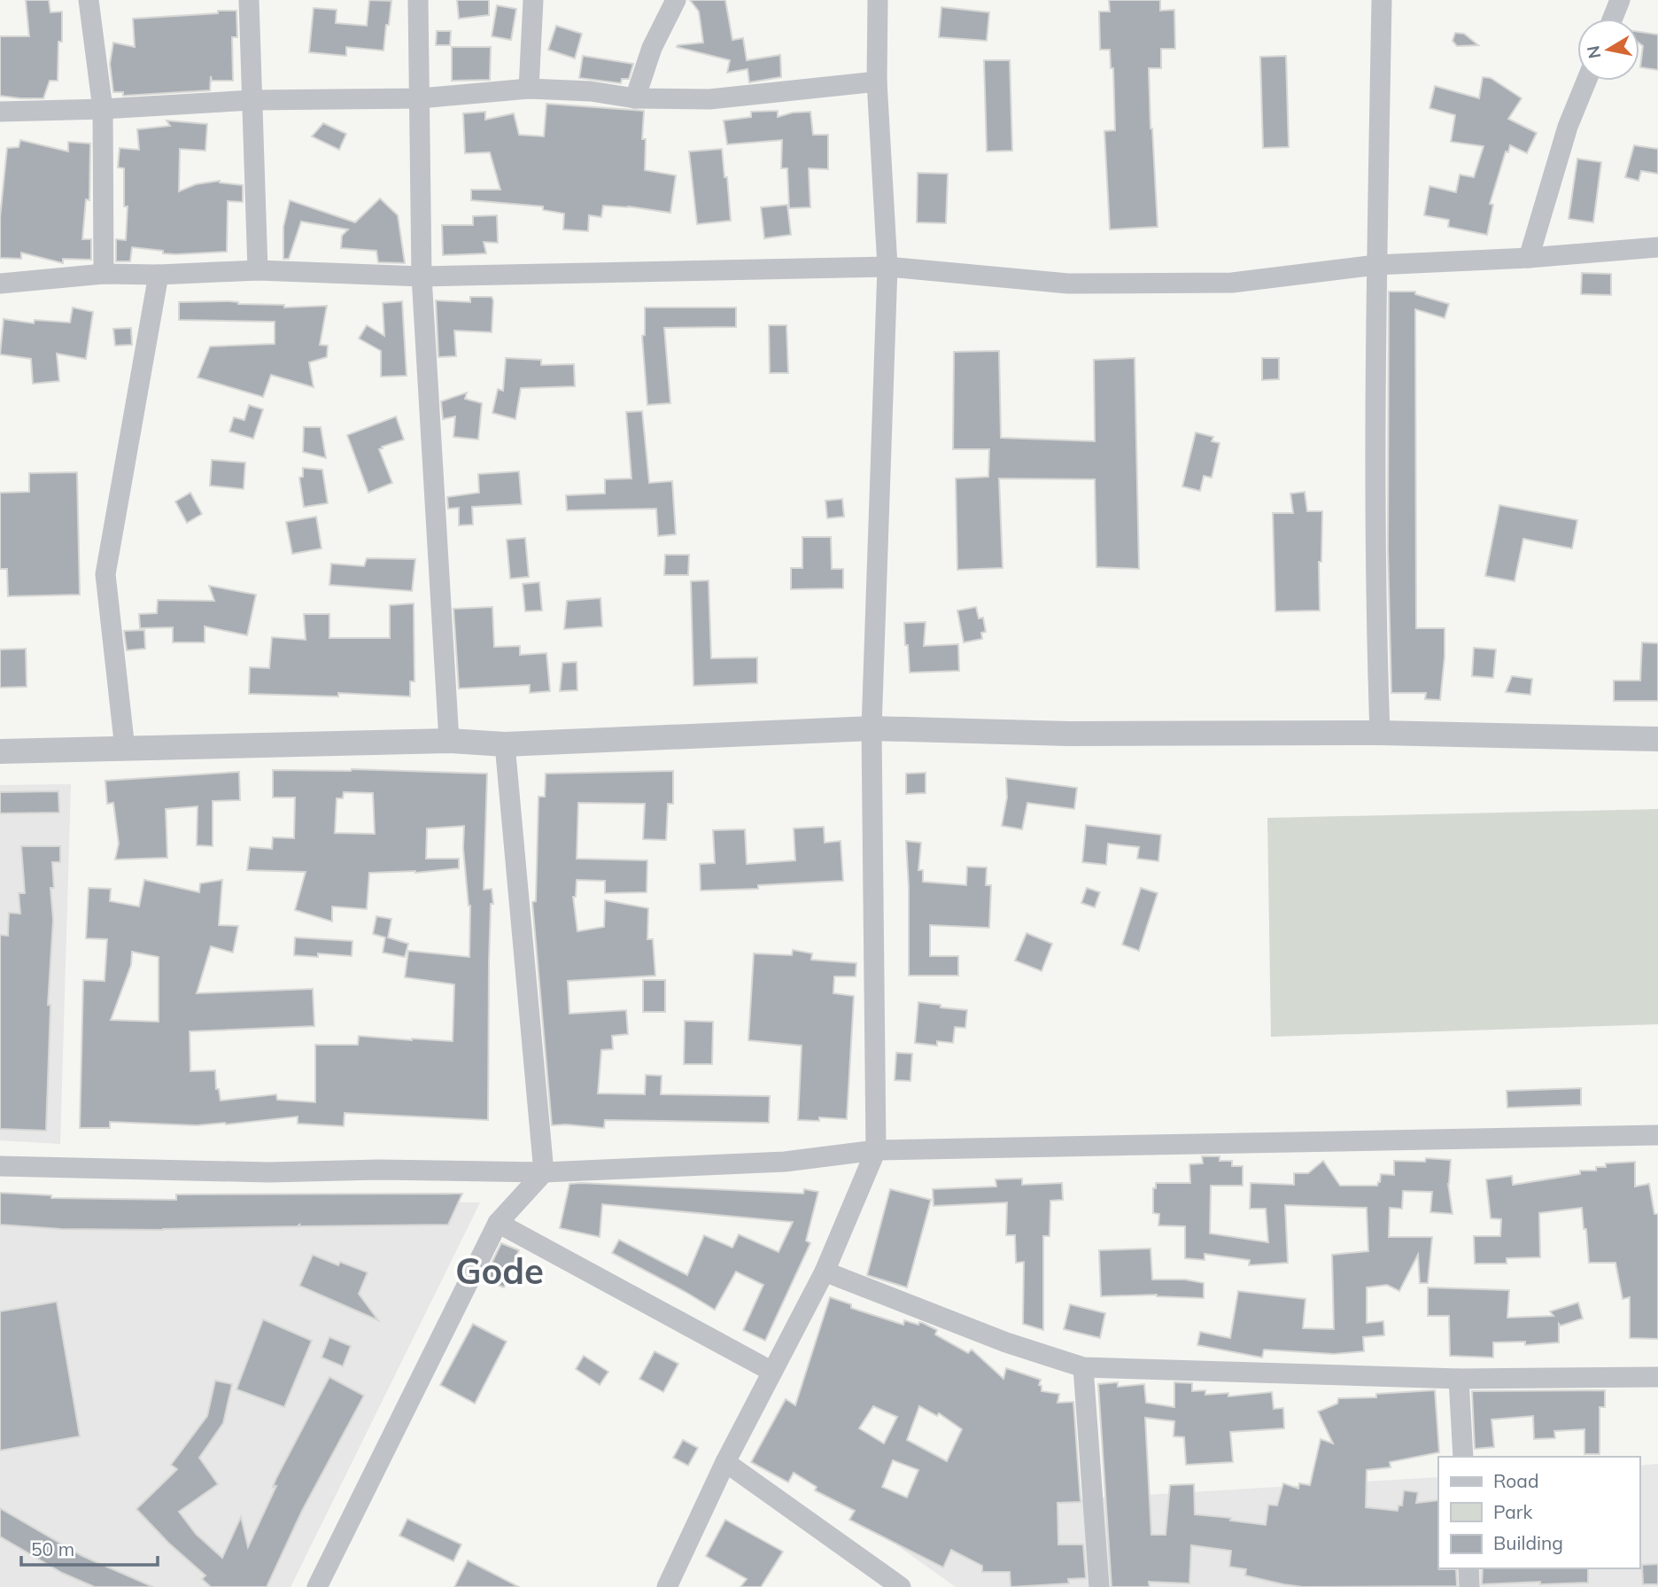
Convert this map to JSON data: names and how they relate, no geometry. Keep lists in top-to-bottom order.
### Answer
{
  "districts": ["Gode"],
  "legend": ["Road", "Park", "Building"],
  "scale_bar": "50 m",
  "north": "left"
}
